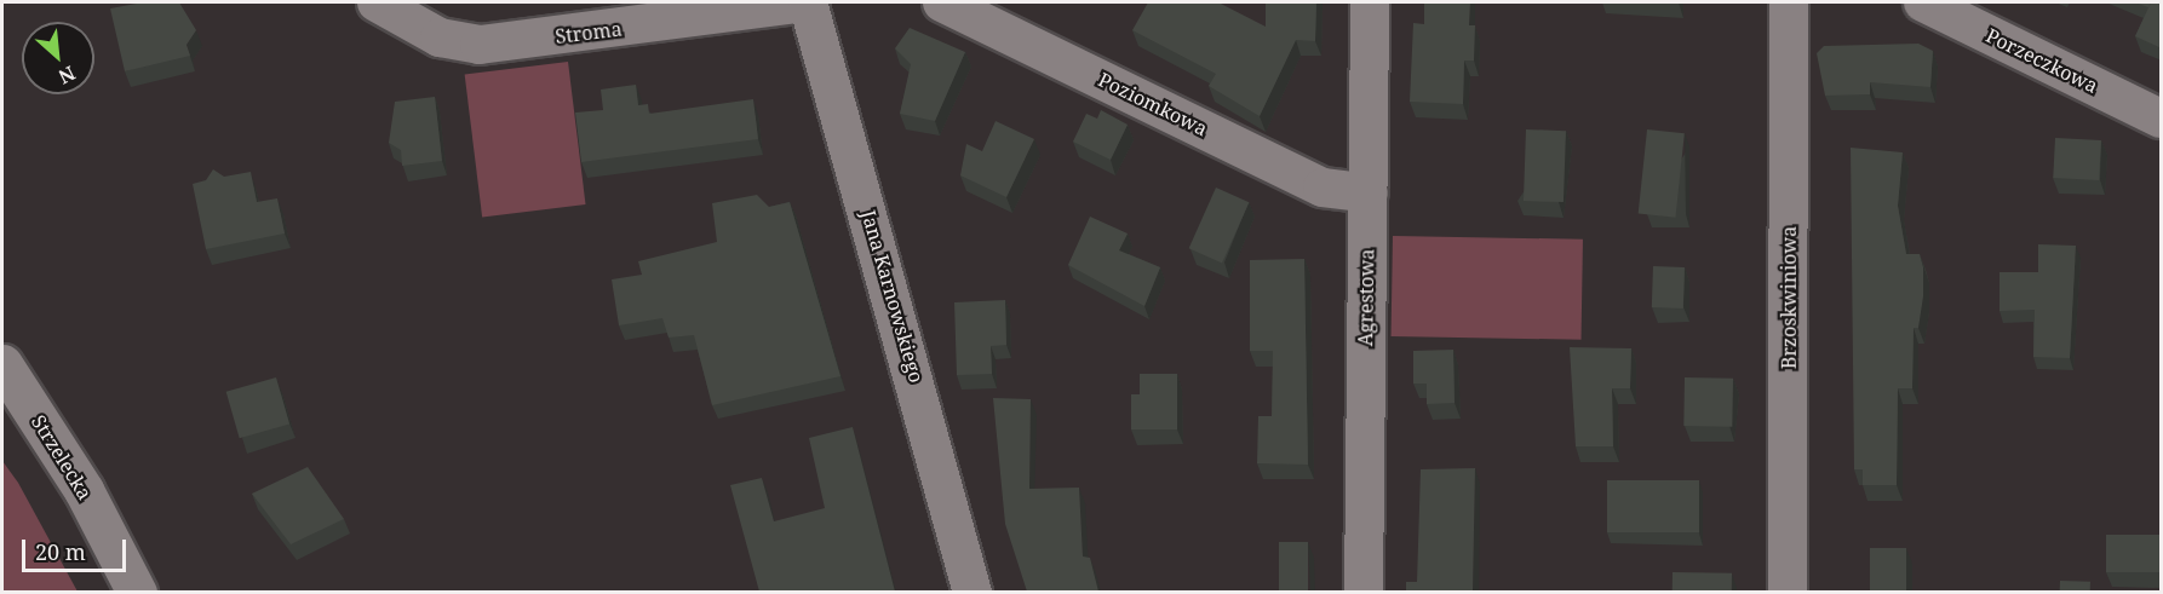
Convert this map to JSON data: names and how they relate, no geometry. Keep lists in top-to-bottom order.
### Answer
{
  "streets": {
    "street": [
      "Stroma",
      "Porzeczkowa",
      "Poziomkowa",
      "Jana Karnowskiego",
      "Agrestowa",
      "Brzoskwiniowa",
      "Strzelecka"
    ]
  },
  "crossings": [
    ["Stroma", "Jana Karnowskiego"],
    ["Poziomkowa", "Agrestowa"]
  ],
  "scale_bar": "20 m",
  "north": "bottom right"
}
